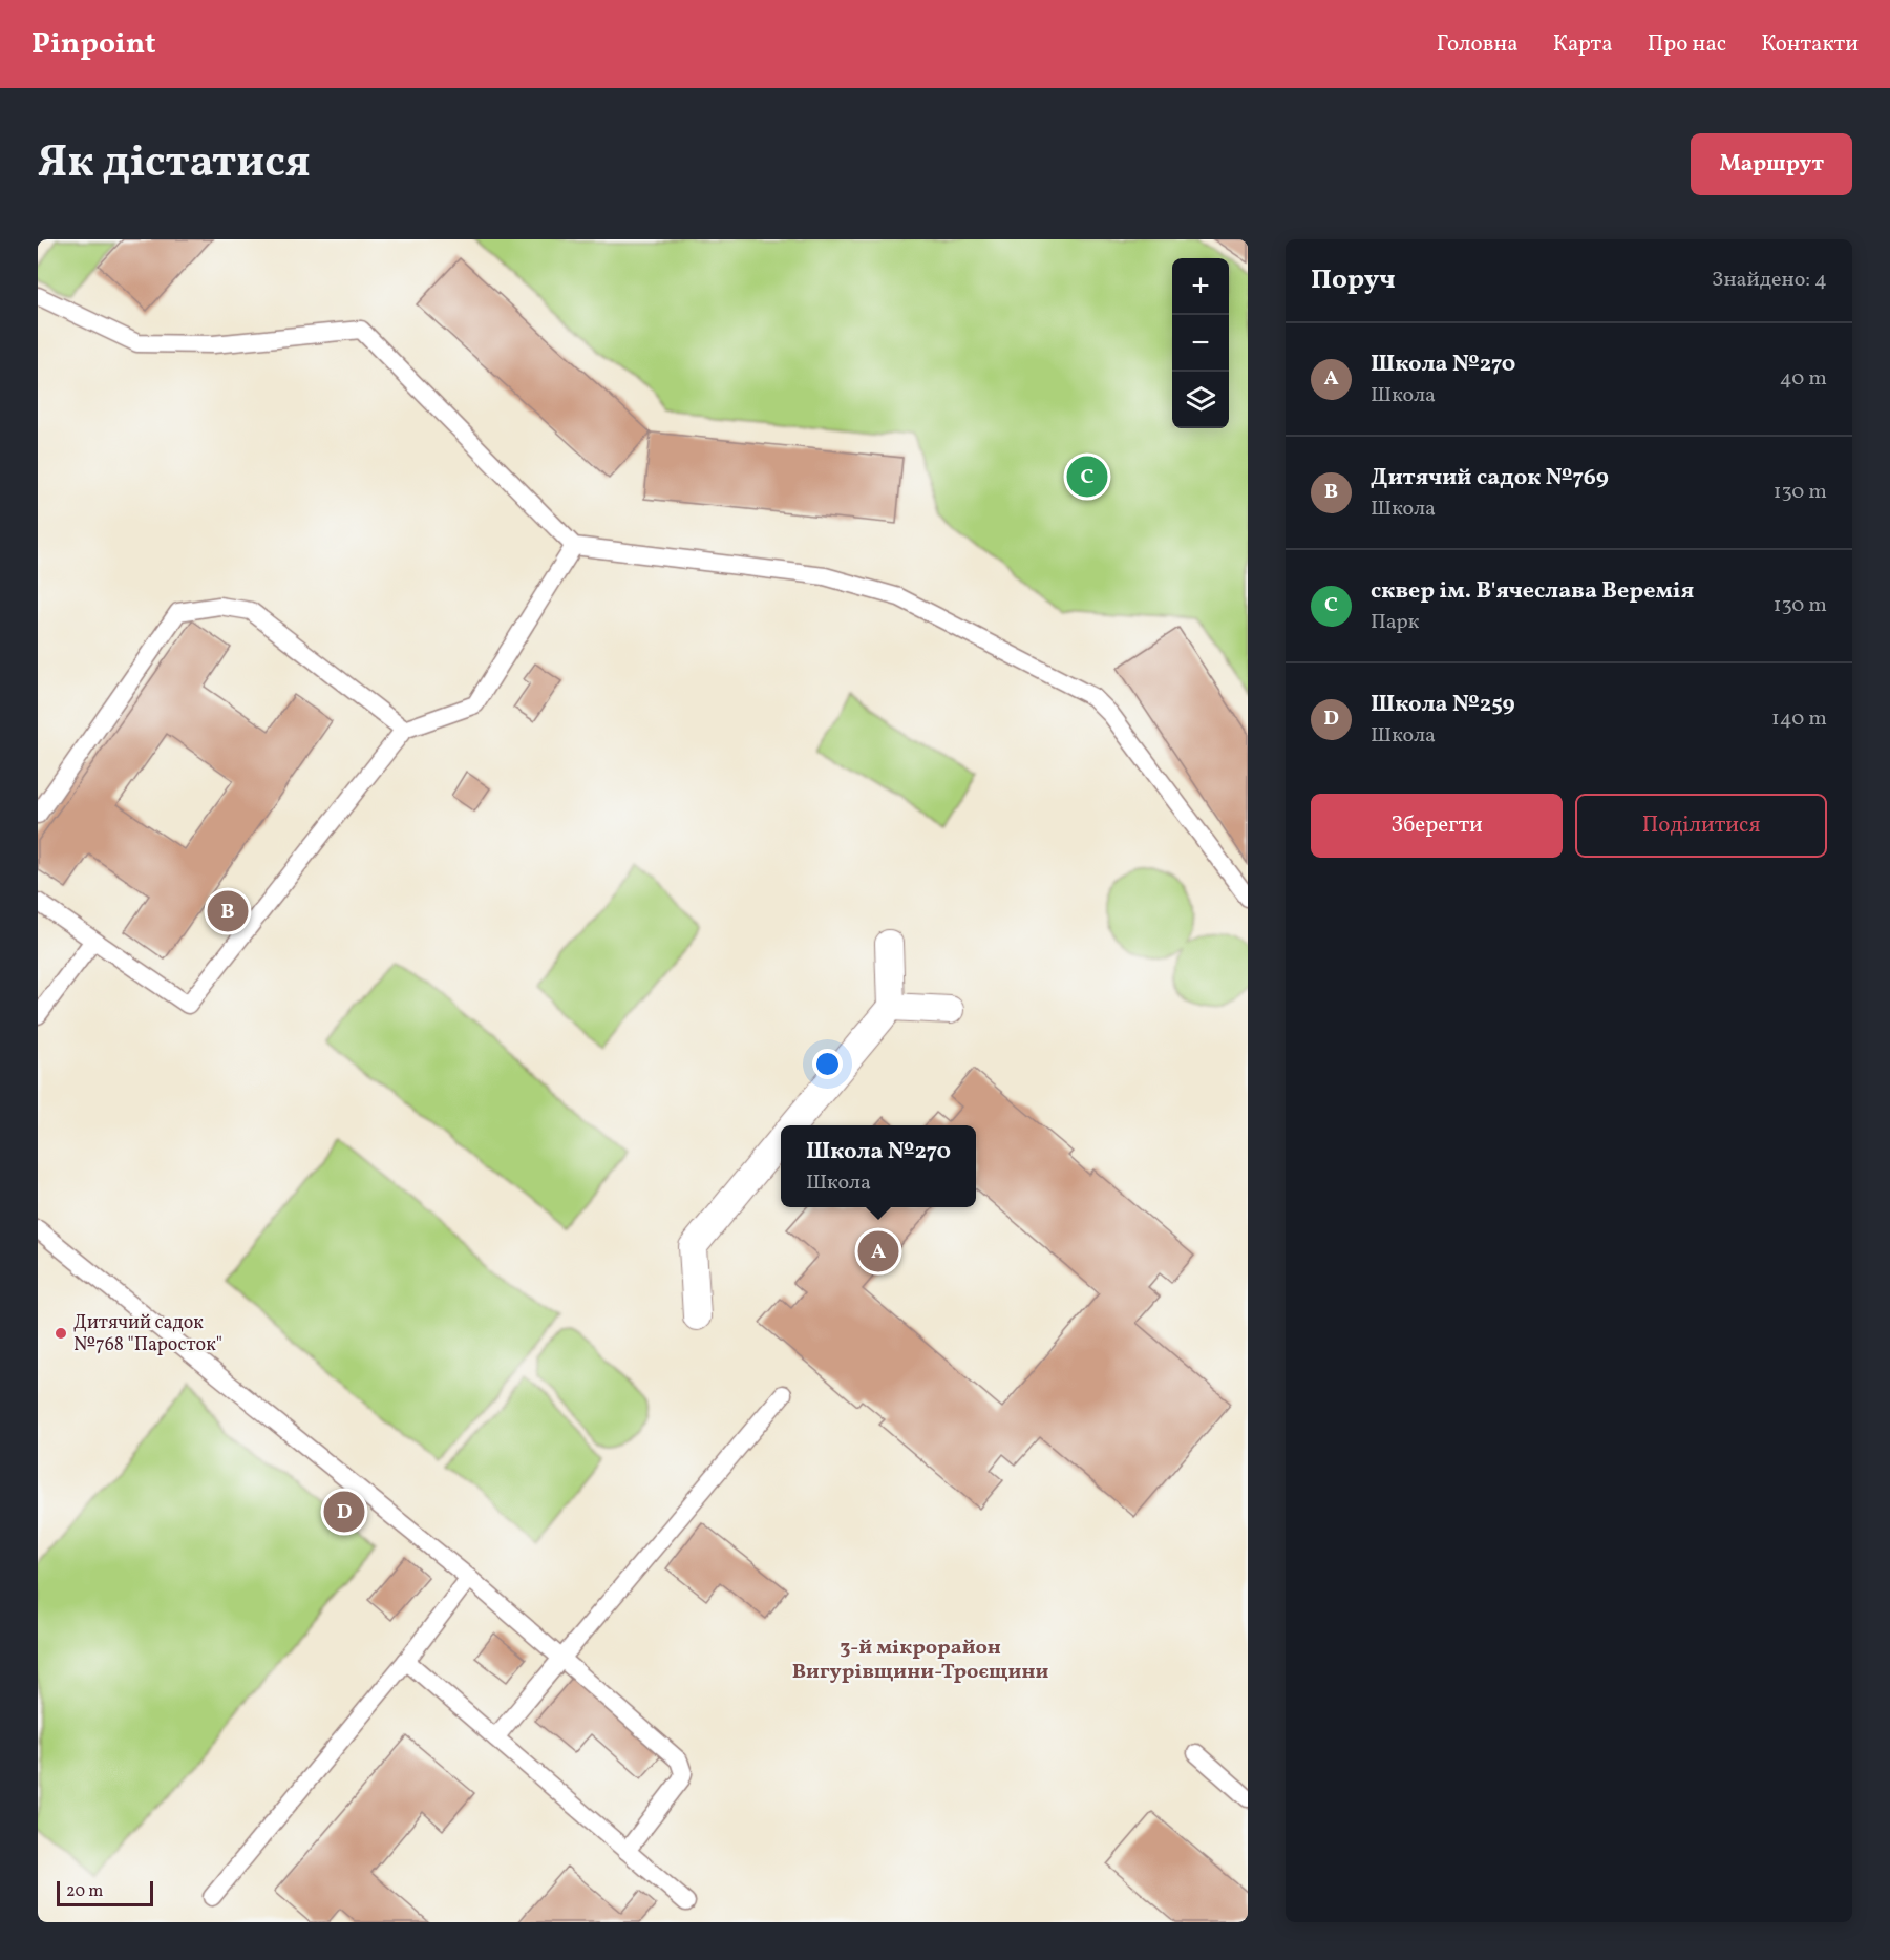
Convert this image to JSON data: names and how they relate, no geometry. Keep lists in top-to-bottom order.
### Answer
{
  "districts": ["3-й мікрорайон Вигурівщини-Троєщини"],
  "places": ["Дитячий садок №768 \"Паросток\""],
  "scale_bar": "20 m",
  "page": {
    "header": "Pinpoint",
    "nav": [
      "Головна",
      "Карта",
      "Про нас",
      "Контакти"
    ],
    "title": "Як дістатися",
    "buttons": [
      "Маршрут",
      ["Зберегти", "Поділитися"]
    ],
    "heading": ["Поруч", "Знайдено: 4"],
    "map_buttons": ["+", "−"],
    "list": [
      {
        "mark": "A",
        "name": "Школа №270",
        "note": "Школа",
        "value": "40 m"
      },
      {
        "mark": "B",
        "name": "Дитячий садок №769",
        "note": "Школа",
        "value": "130 m"
      },
      {
        "mark": "C",
        "name": "сквер ім. В'ячеслава Веремія",
        "note": "Парк",
        "value": "130 m"
      },
      {
        "mark": "D",
        "name": "Школа №259",
        "note": "Школа",
        "value": "140 m"
      }
    ],
    "pins": [
      "C",
      "B",
      "A",
      "D"
    ],
    "popup": ["Школа №270", "Школа"],
    "scale": "20 m"
  }
}
